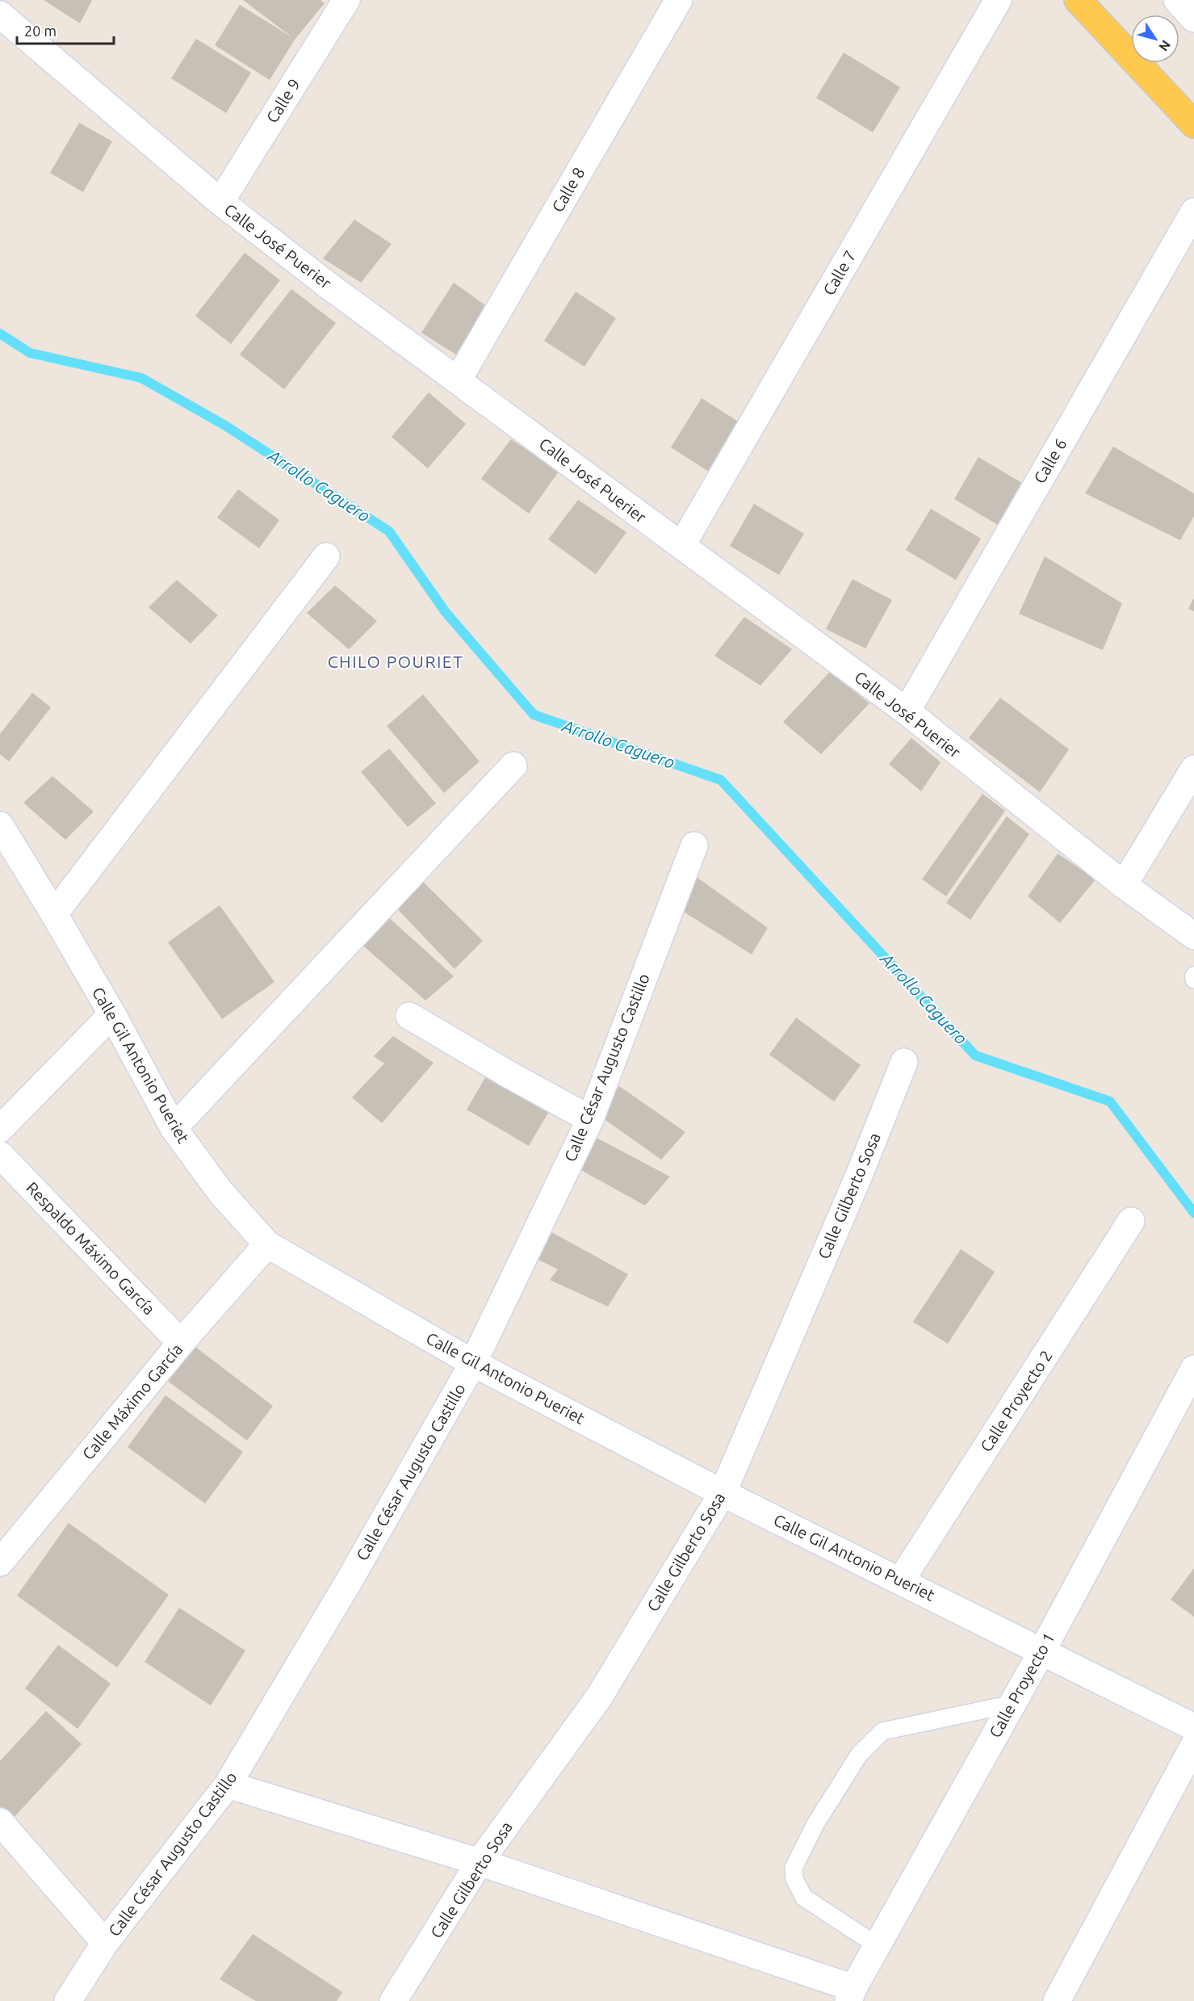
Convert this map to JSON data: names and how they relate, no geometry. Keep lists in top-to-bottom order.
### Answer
{
  "streets": {
    "street": [
      "Calle 9",
      "Calle 8",
      "Calle José Puerier",
      "Calle 7",
      "Calle 6",
      "Calle Gil Antonio Pueriet",
      "Calle César Augusto Castillo",
      "Calle Gilberto Sosa",
      "Respaldo Máximo García",
      "Calle Proyecto 2",
      "Calle Máximo García",
      "Calle Proyecto 1"
    ]
  },
  "crossings": [
    ["Calle 9", "Calle José Puerier"],
    ["Calle 8", "Calle José Puerier"],
    ["Calle José Puerier", "Calle 7"],
    ["Calle José Puerier", "Calle 6"],
    ["Calle Gil Antonio Pueriet", "Calle César Augusto Castillo"],
    ["Calle Gil Antonio Pueriet", "Calle Gilberto Sosa"],
    ["Calle Gil Antonio Pueriet", "Calle Proyecto 2"],
    ["Calle Gil Antonio Pueriet", "Calle Máximo García"],
    ["Calle Gil Antonio Pueriet", "Calle Proyecto 1"],
    ["Respaldo Máximo García", "Calle Máximo García"]
  ],
  "districts": ["CHILO POURIET"],
  "water": ["Arrollo Caguero"],
  "scale_bar": "20 m",
  "north": "bottom right"
}
